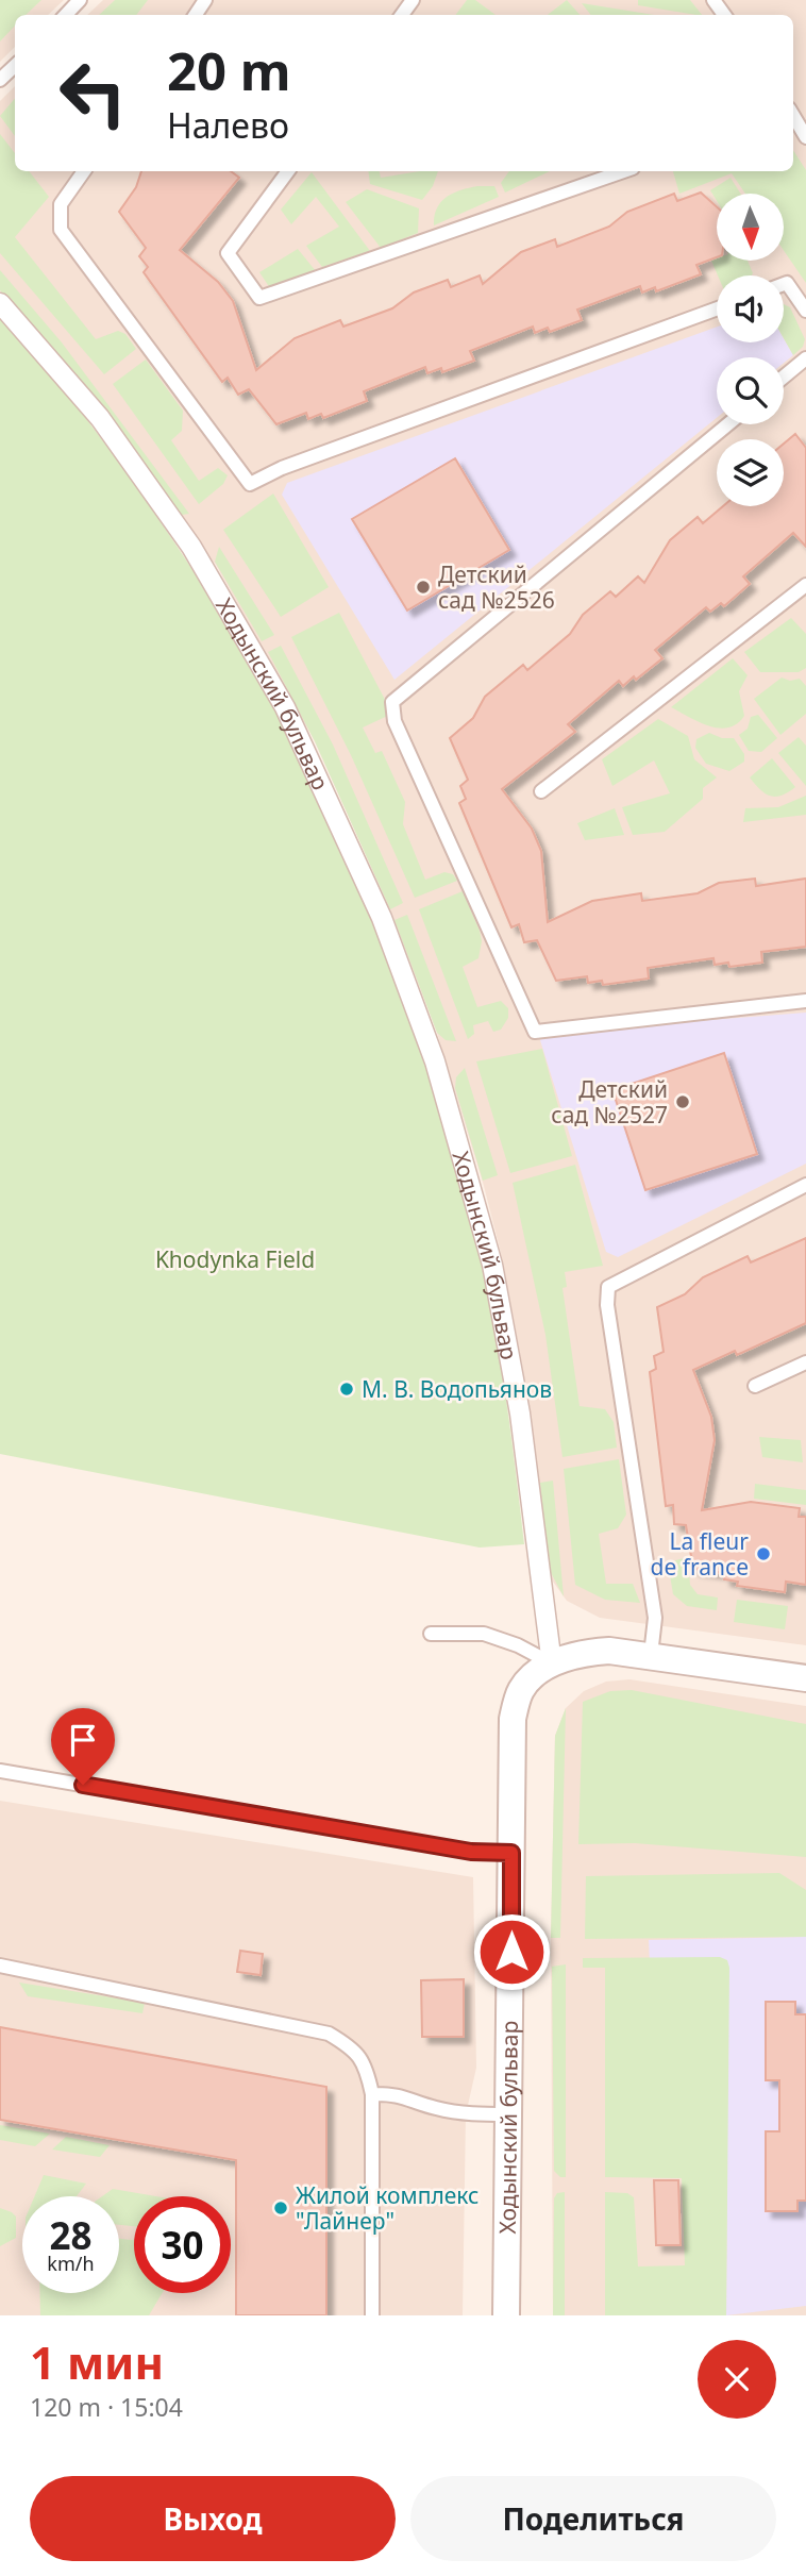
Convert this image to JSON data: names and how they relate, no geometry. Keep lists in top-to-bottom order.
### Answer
{
  "streets": {
    "street": ["Ходынский бульвар"]
  },
  "parks": ["Khodynka Field"],
  "places": [
    "Детский сад №2526",
    "Детский сад №2527",
    "М. В. Водопьянов",
    "La fleur de france",
    "Жилой комплекс \"Лайнер\""
  ],
  "north": "bottom",
  "page": {
    "turn": ["20 m", "Налево"],
    "speed": "28 km/h",
    "limit": "30",
    "heading": ["1 мин", "120 m · 15:04"],
    "buttons": ["Выход", "Поделиться"]
  }
}
